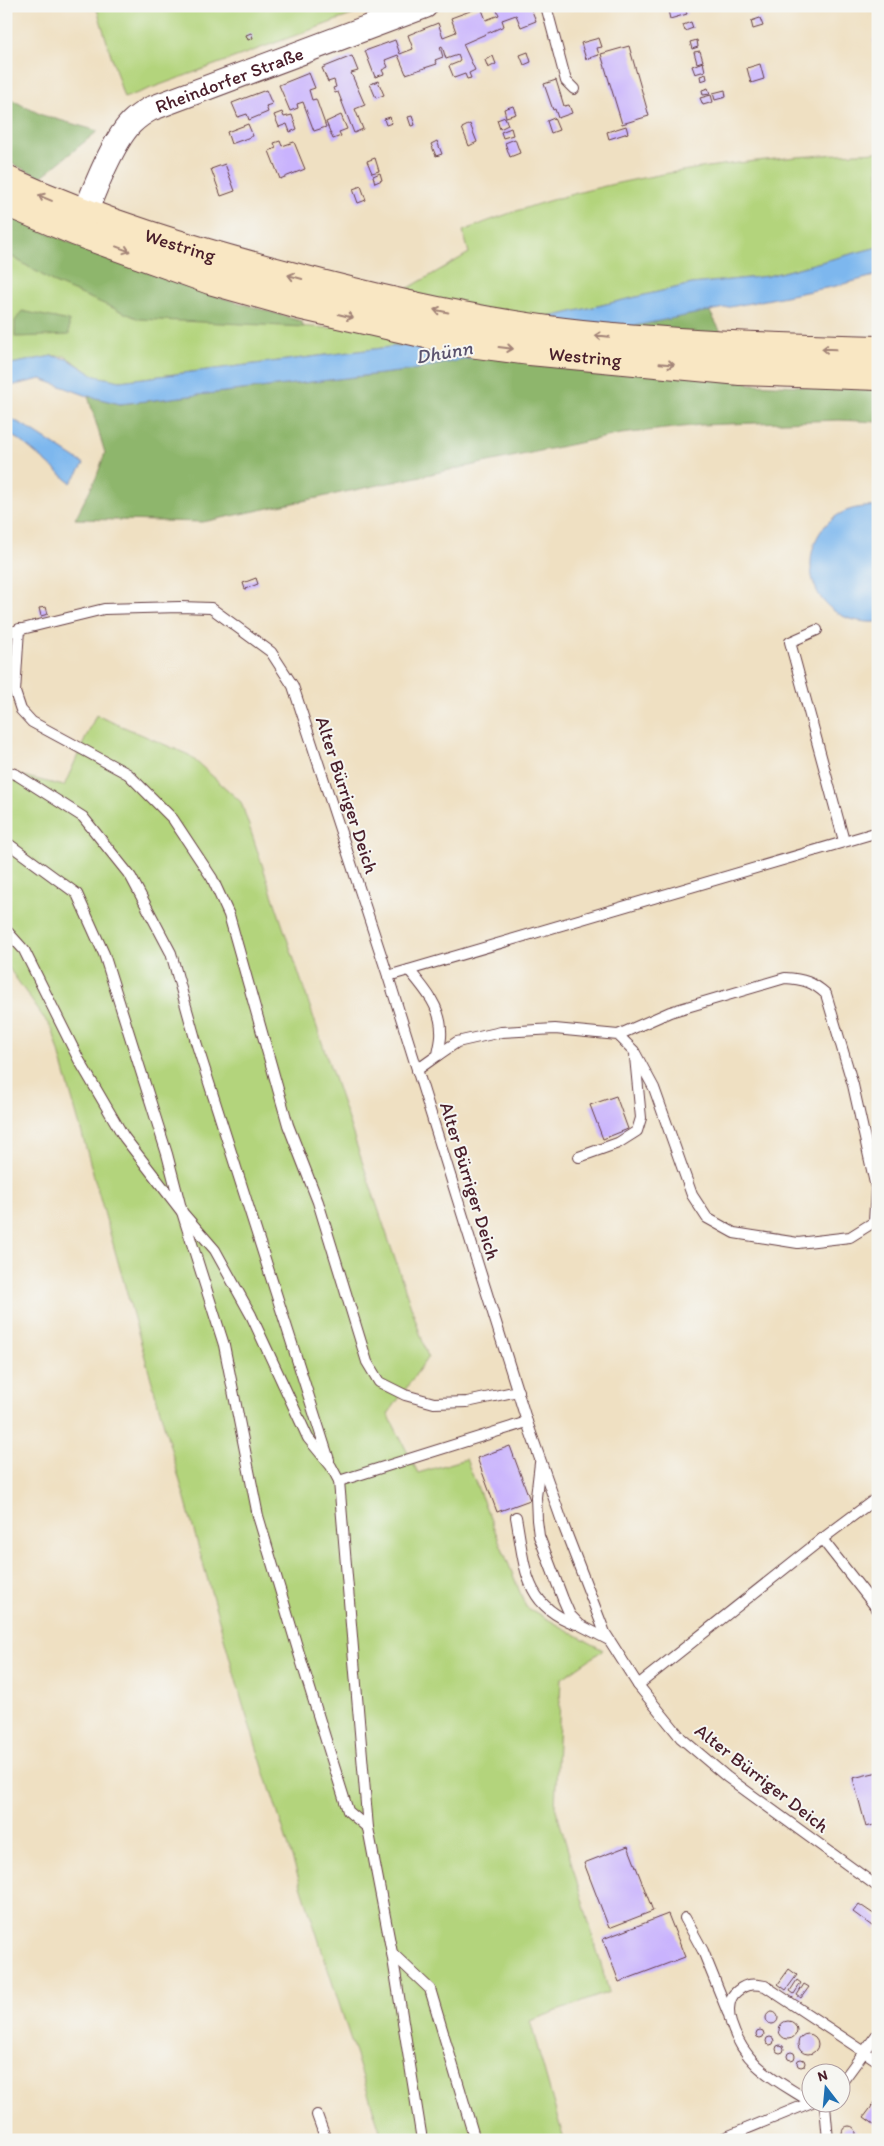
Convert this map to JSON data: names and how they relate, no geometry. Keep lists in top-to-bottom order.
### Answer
{
  "streets": {
    "main road": ["Westring"],
    "street": ["Rheindorfer Straße"],
    "lane": ["Alter Bürriger Deich"]
  },
  "crossings": [
    ["Rheindorfer Straße", "Westring"]
  ],
  "water": ["Dhünn"],
  "north": "top"
}
